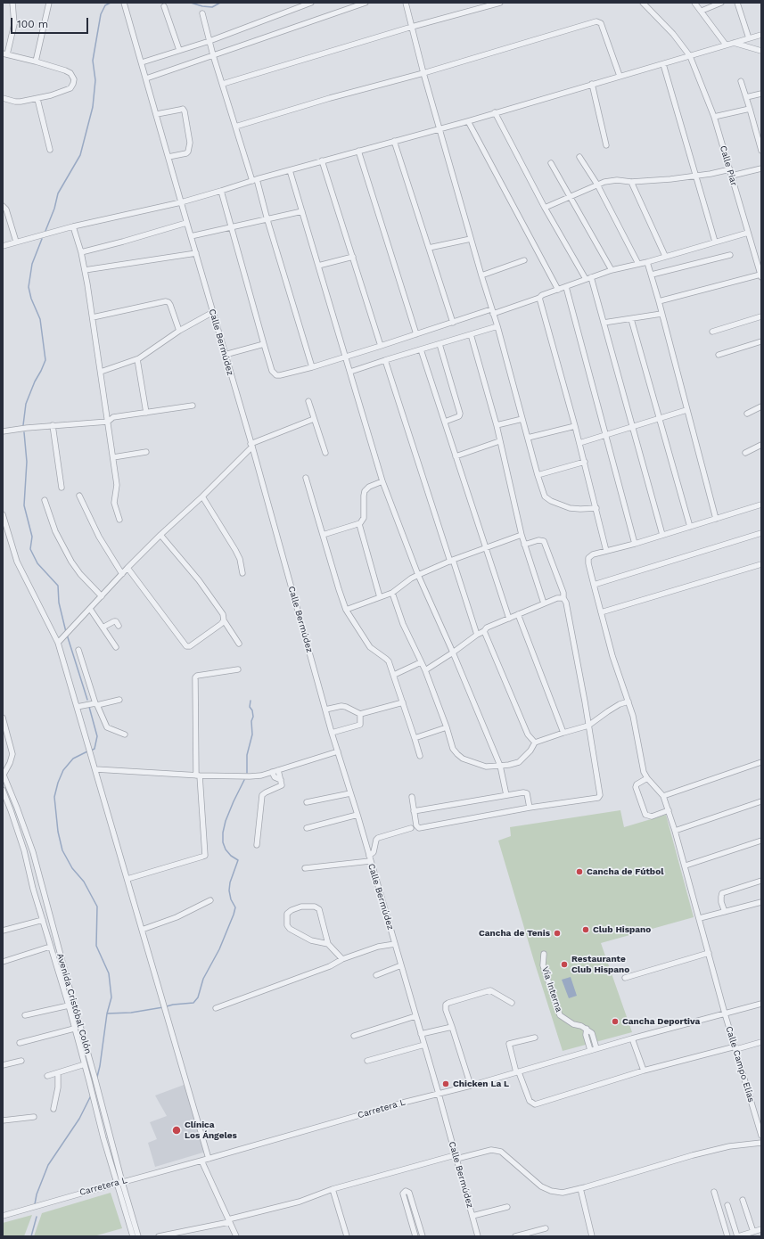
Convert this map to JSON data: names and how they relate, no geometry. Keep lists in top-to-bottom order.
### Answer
{
  "streets": {
    "street": [
      "Calle Piar",
      "Calle Bermúdez",
      "Vía Interna",
      "Avenida Cristóbal Colón",
      "Calle Campo Elías",
      "Carretera L"
    ]
  },
  "crossings": [
    ["Calle Bermúdez", "Carretera L"],
    ["Avenida Cristóbal Colón", "Carretera L"],
    ["Calle Campo Elías", "Carretera L"]
  ],
  "places": [
    "Cancha de Fútbol",
    "Club Hispano",
    "Cancha de Tenis",
    "Restaurante Club Hispano",
    "Cancha Deportiva",
    "Chicken La L",
    "Clínica Los Ángeles"
  ],
  "scale_bar": "100 m"
}
